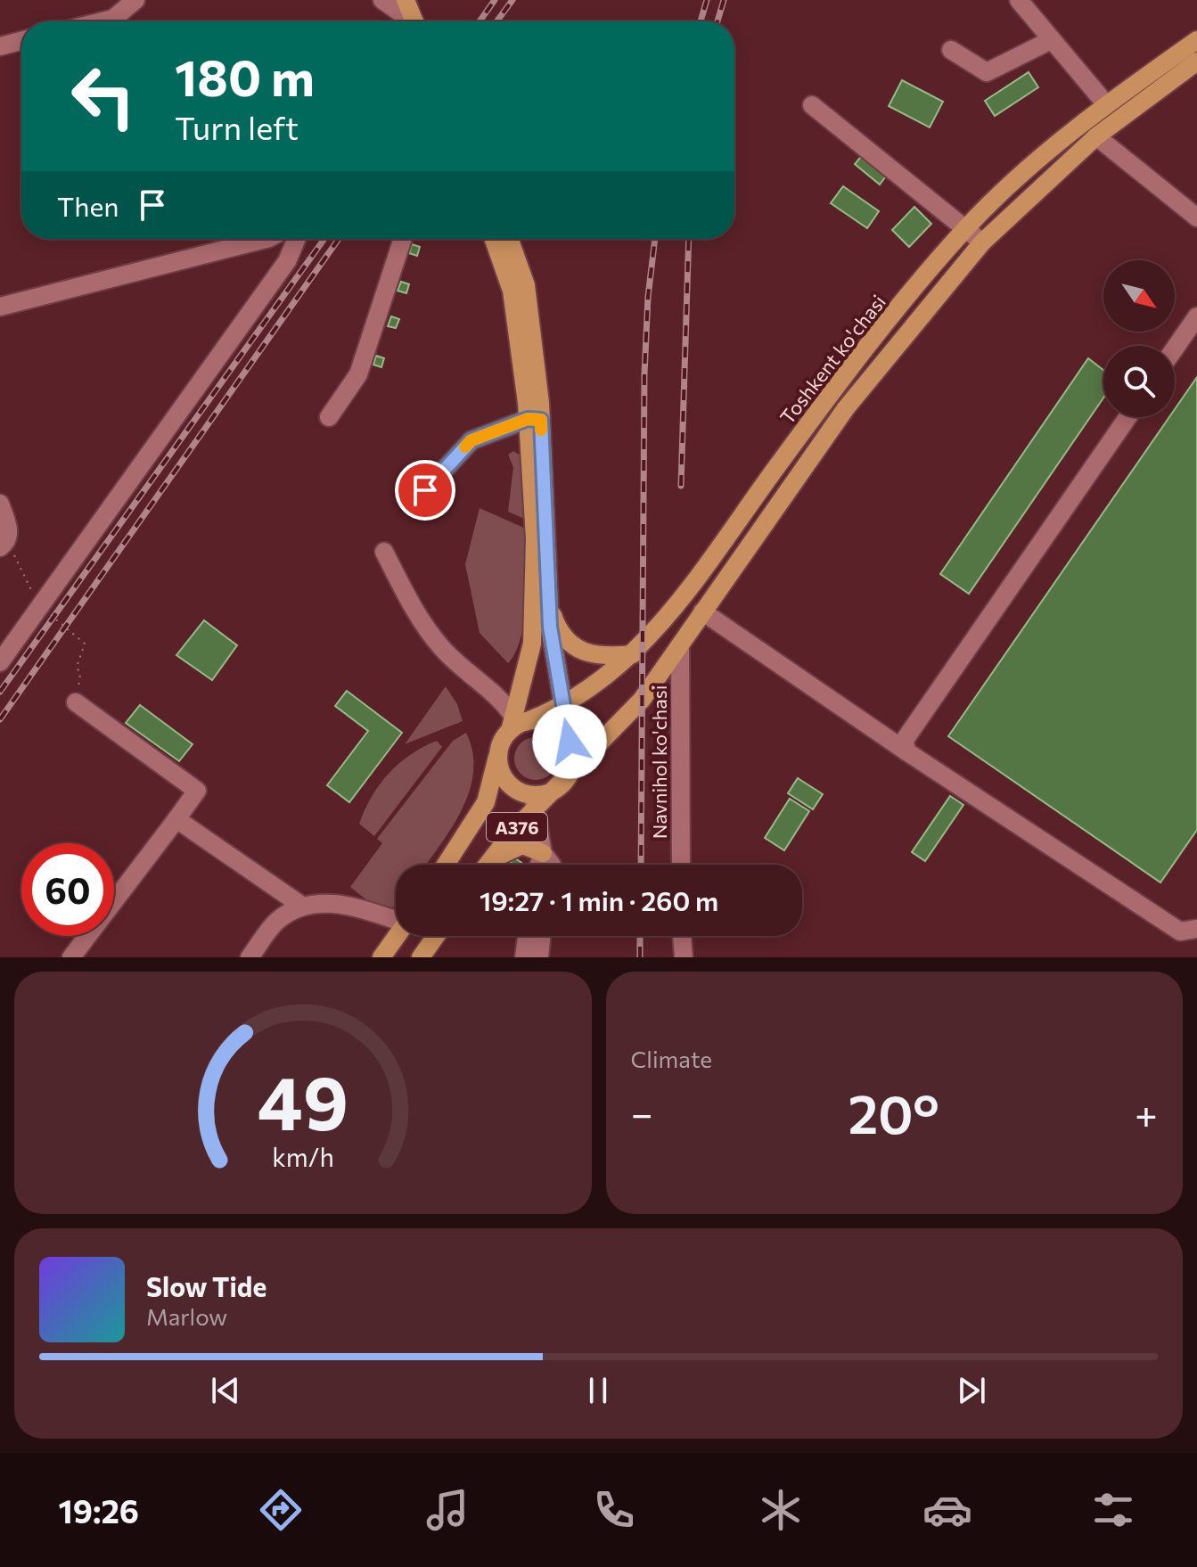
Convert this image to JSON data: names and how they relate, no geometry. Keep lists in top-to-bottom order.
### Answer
{
  "streets": {
    "main road": ["Toshkent ko'chasi", "A376"],
    "street": ["Navnihol ko'chasi"]
  },
  "crossings": [
    ["Toshkent ko'chasi", "Navnihol ko'chasi"],
    ["Toshkent ko'chasi", "A376"]
  ],
  "north": "bottom right",
  "page": {
    "turn": ["180 m", "Turn left"],
    "then": "Then",
    "limit": "60",
    "trip": "19:27 · 1 min · 260 m",
    "tile": "Climate",
    "heat": ["−", "20°", "+"],
    "song": ["Slow Tide", "Marlow"],
    "tabs": "19:26",
    "gauge": ["49", "km/h"]
  }
}
